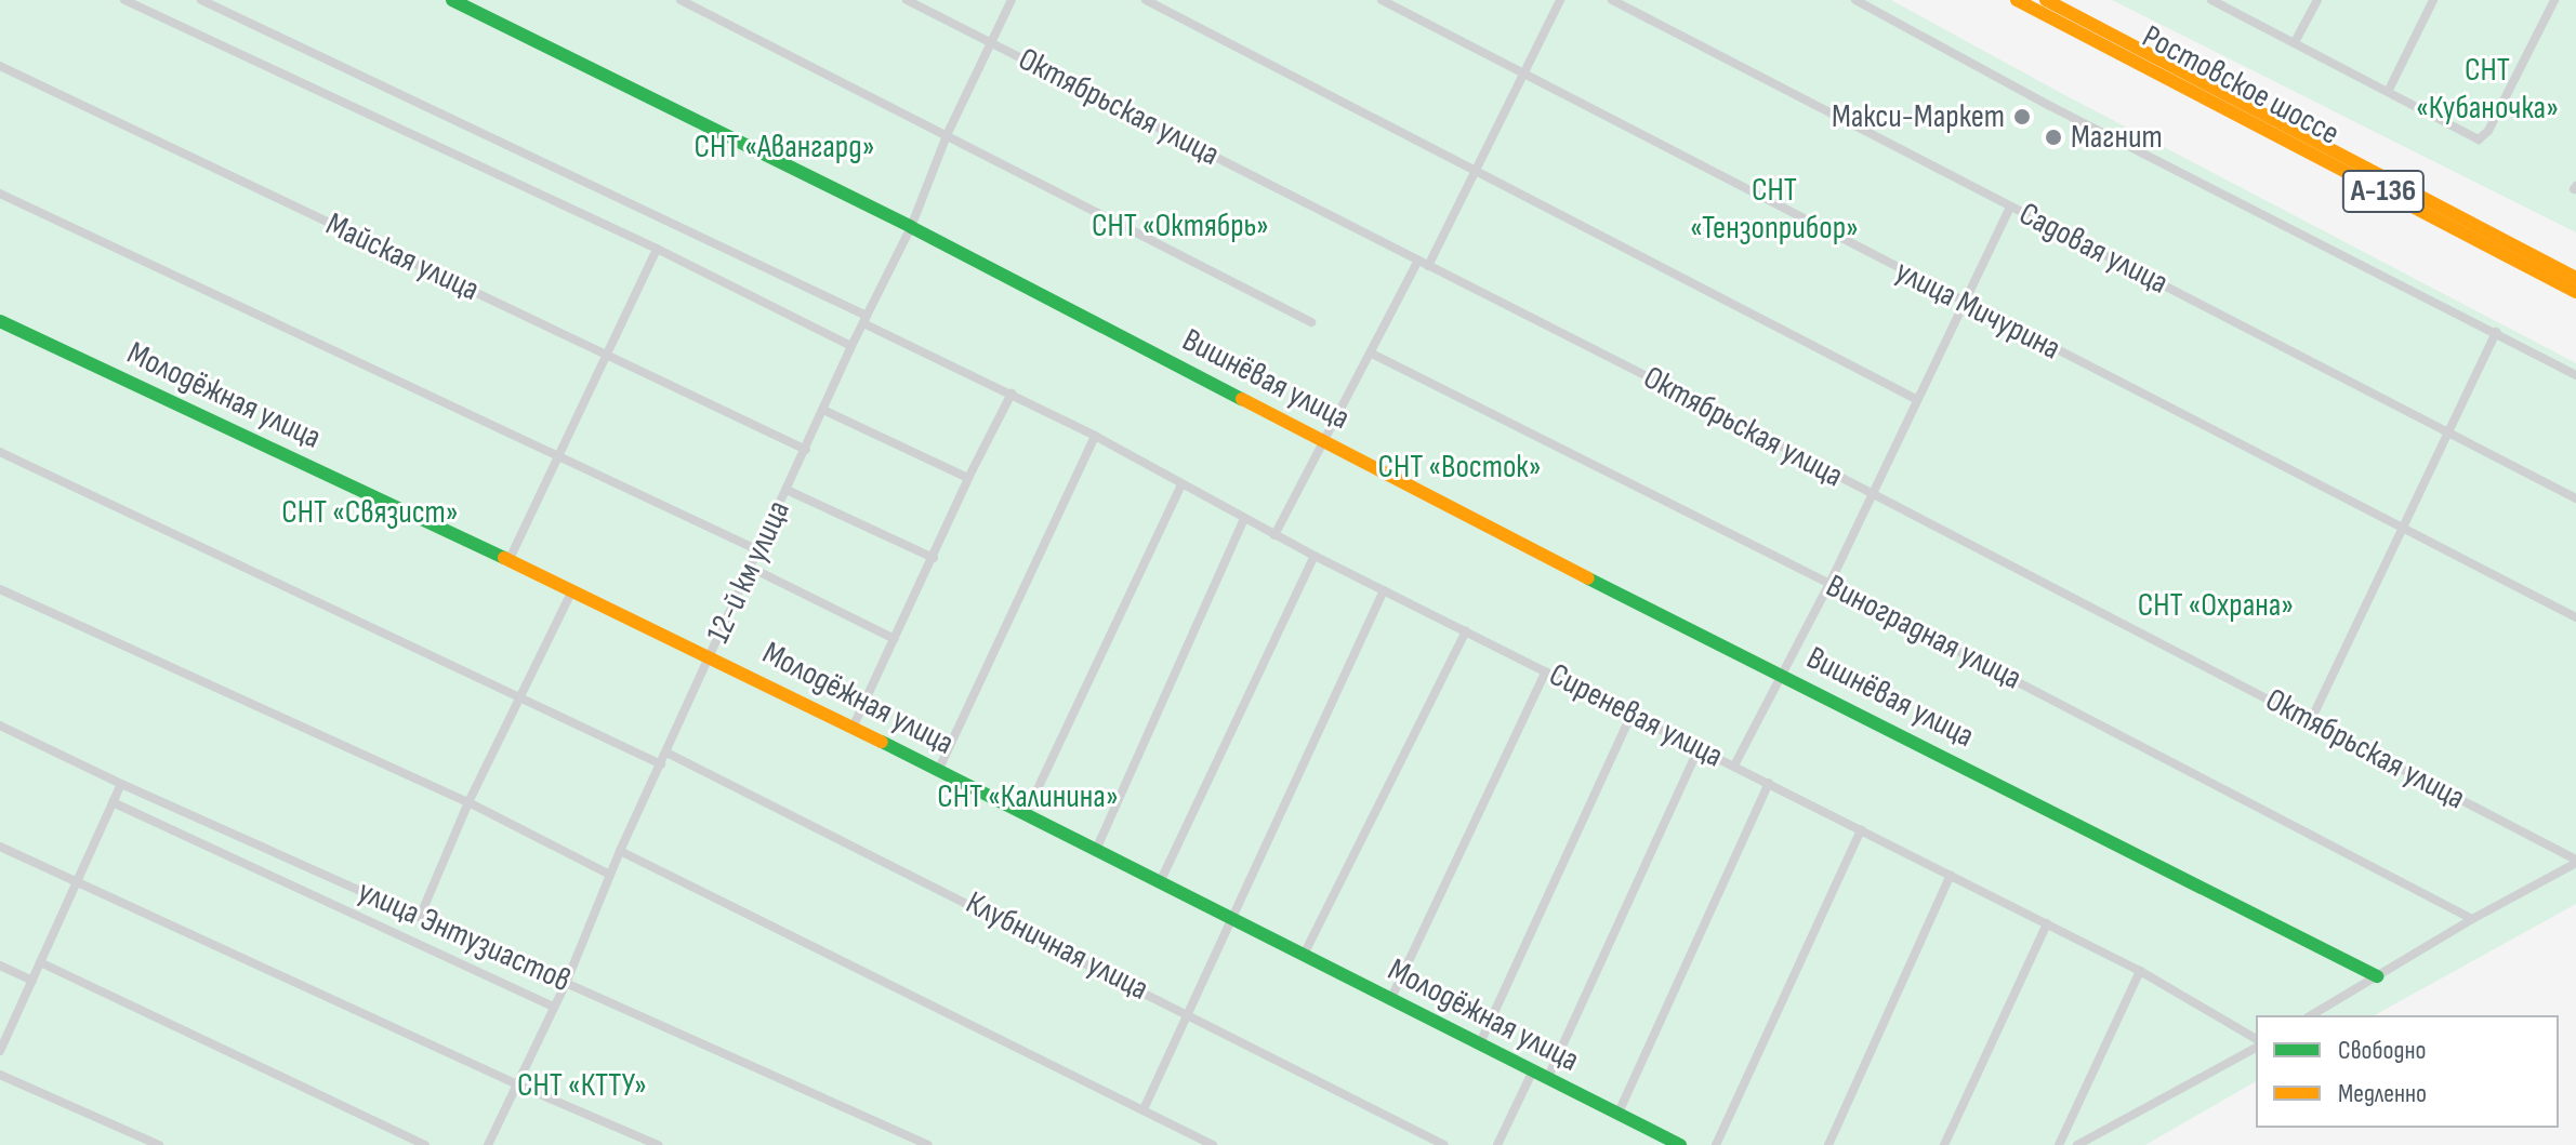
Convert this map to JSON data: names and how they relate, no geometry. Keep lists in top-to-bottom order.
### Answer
{
  "streets": {
    "main road": [
      "Ростовское шоссе",
      "А-136",
      "Вишнёвая улица",
      "Молодёжная улица"
    ],
    "street": [
      "Октябрьская улица",
      "Садовая улица",
      "Майская улица",
      "улица Мичурина",
      "12-й км улица",
      "Виноградная улица",
      "Сиреневая улица",
      "улица Энтузиастов",
      "Клубничная улица"
    ]
  },
  "crossings": [
    ["Октябрьская улица", "12-й км улица"],
    ["Майская улица", "12-й км улица"],
    ["Вишнёвая улица", "12-й км улица"],
    ["Молодёжная улица", "12-й км улица"],
    ["12-й км улица", "Сиреневая улица"],
    ["12-й км улица", "улица Энтузиастов"],
    ["12-й км улица", "Клубничная улица"]
  ],
  "parks": [
    "СНТ «Кубаночка»",
    "СНТ «Авангард»",
    "СНТ «Тензоприбор»",
    "СНТ «Октябрь»",
    "СНТ «Восток»",
    "СНТ «Связист»",
    "СНТ «Охрана»",
    "СНТ «Калинина»",
    "СНТ «КТТУ»"
  ],
  "places": ["Макси-Маркет", "Магнит"],
  "legend": ["Свободно", "Медленно"]
}
